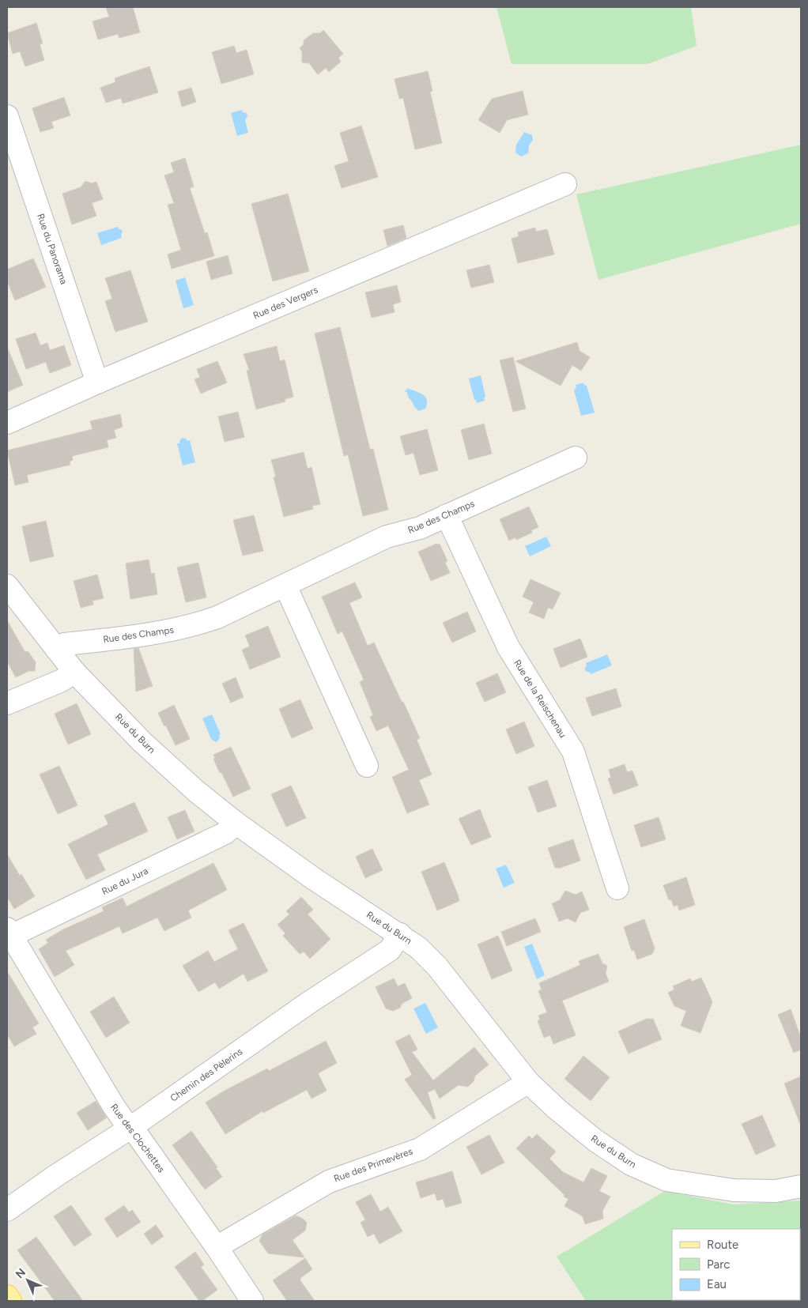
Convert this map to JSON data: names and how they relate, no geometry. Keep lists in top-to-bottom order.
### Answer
{
  "streets": {
    "street": [
      "Rue du Panorama",
      "Rue des Vergers",
      "Rue des Champs",
      "Rue de la Reischenau",
      "Rue du Burn",
      "Rue du Jura",
      "Chemin des Pèlerins",
      "Rue des Clochettes",
      "Rue des Primevères"
    ]
  },
  "crossings": [
    ["Rue du Panorama", "Rue des Vergers"],
    ["Rue des Champs", "Rue de la Reischenau"],
    ["Rue des Champs", "Rue du Burn"],
    ["Rue du Burn", "Rue du Jura"],
    ["Rue du Burn", "Chemin des Pèlerins"],
    ["Rue du Burn", "Rue des Primevères"],
    ["Rue du Jura", "Rue des Clochettes"],
    ["Chemin des Pèlerins", "Rue des Clochettes"],
    ["Rue des Clochettes", "Rue des Primevères"]
  ],
  "legend": ["Route", "Parc", "Eau"],
  "north": "top left"
}
